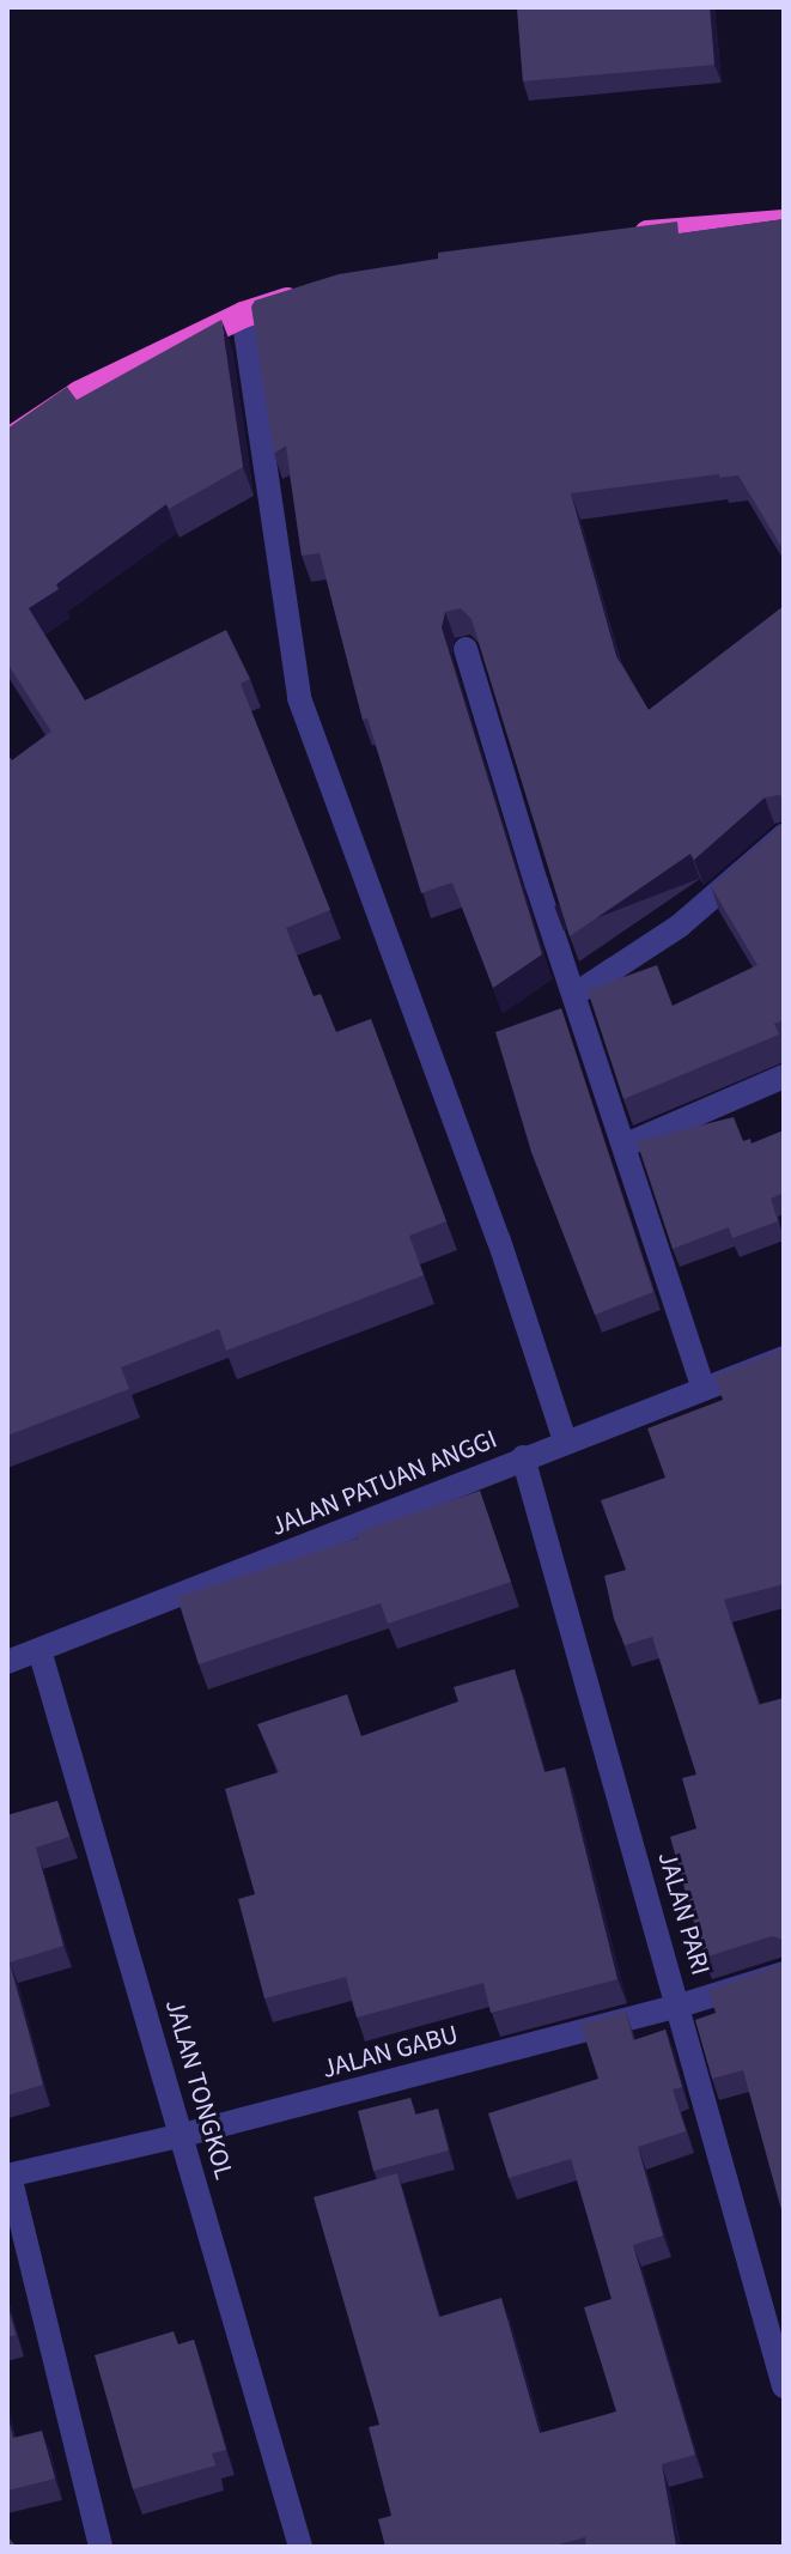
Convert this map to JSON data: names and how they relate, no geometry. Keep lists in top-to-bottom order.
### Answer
{
  "streets": {
    "street": [
      "JALAN PATUAN ANGGI",
      "JALAN PARI",
      "JALAN GABU",
      "JALAN TONGKOL"
    ]
  },
  "crossings": [
    ["JALAN PATUAN ANGGI", "JALAN PARI"],
    ["JALAN PATUAN ANGGI", "JALAN TONGKOL"],
    ["JALAN PARI", "JALAN GABU"],
    ["JALAN GABU", "JALAN TONGKOL"]
  ]
}
